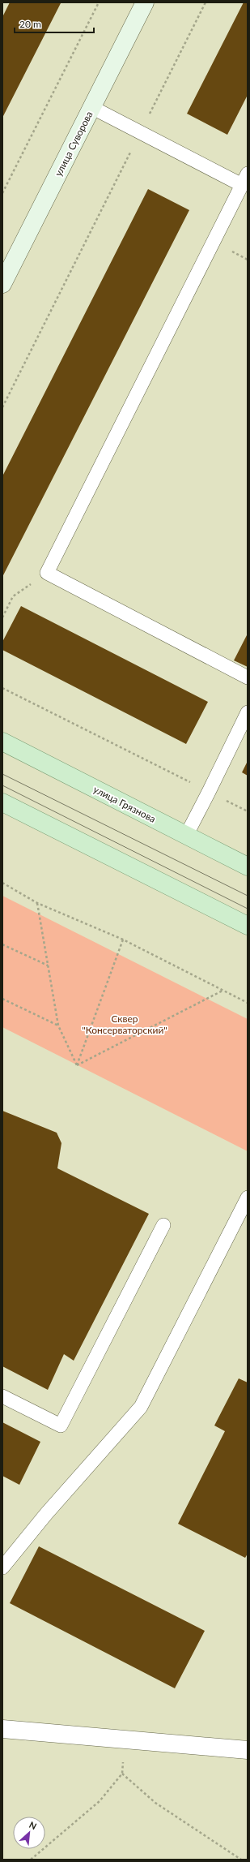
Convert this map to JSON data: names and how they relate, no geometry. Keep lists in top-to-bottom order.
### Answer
{
  "streets": {
    "main road": ["улица Суворова", "улица Грязнова"]
  },
  "parks": ["Сквер \"Консерваторский\""],
  "scale_bar": "20 m",
  "north": "top right"
}
